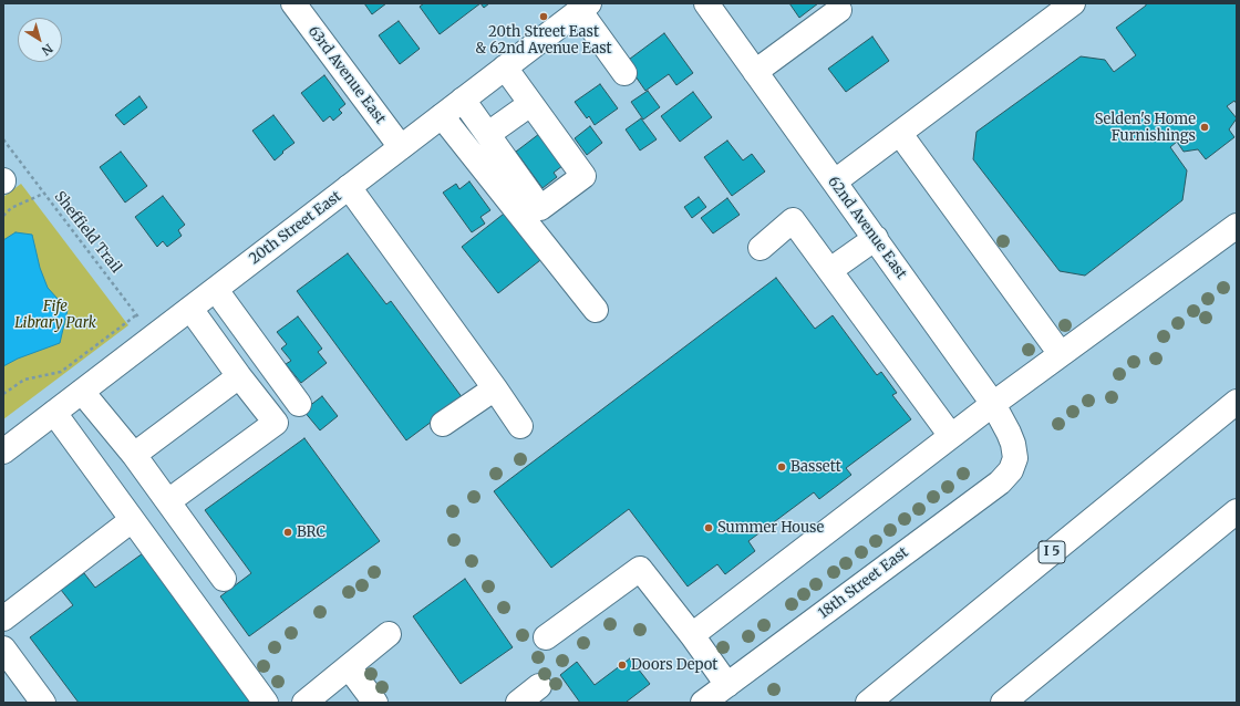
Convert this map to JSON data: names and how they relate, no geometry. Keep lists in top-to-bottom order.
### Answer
{
  "streets": {
    "main road": [
      "63rd Avenue East",
      "20th Street East",
      "62nd Avenue East",
      "I 5",
      "18th Street East"
    ],
    "path": ["Sheffield Trail"]
  },
  "crossings": [
    ["63rd Avenue East", "20th Street East"],
    ["20th Street East", "Sheffield Trail"],
    ["62nd Avenue East", "18th Street East"]
  ],
  "parks": ["Fife Library Park"],
  "places": [
    "20th Street East & 62nd Avenue East",
    "Selden's Home Furnishings",
    "Bassett",
    "Summer House",
    "BRC",
    "Doors Depot"
  ],
  "north": "bottom right"
}
